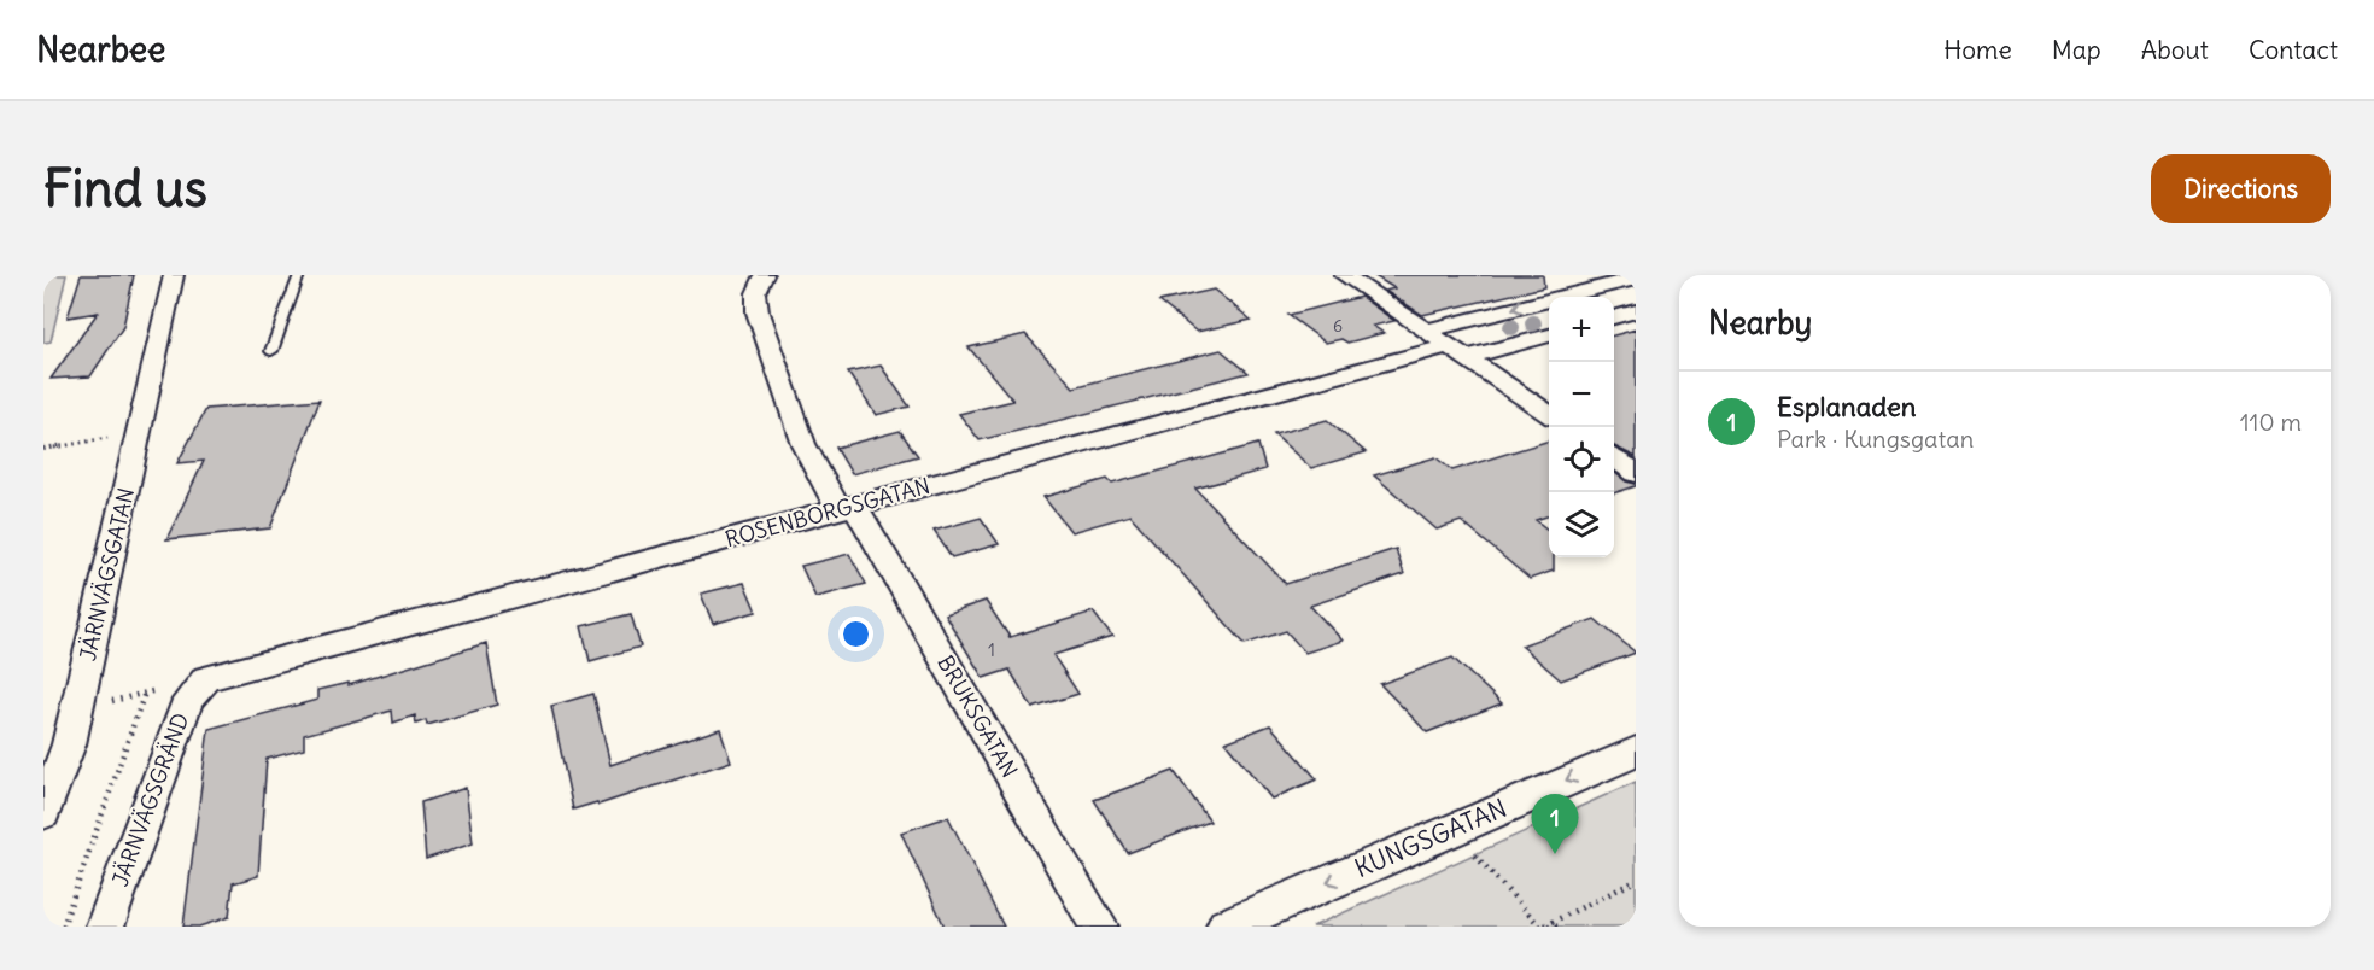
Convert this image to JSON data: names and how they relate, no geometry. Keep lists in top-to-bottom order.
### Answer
{
  "streets": {
    "street": [
      "ROSENBORGSGATAN",
      "JÄRNVÄGSGATAN",
      "BRUKSGATAN",
      "JÄRNVÄGSGRÄND",
      "KUNGSGATAN"
    ]
  },
  "crossings": [
    ["ROSENBORGSGATAN", "BRUKSGATAN"],
    ["ROSENBORGSGATAN", "JÄRNVÄGSGRÄND"]
  ],
  "one_way": ["KUNGSGATAN"],
  "house_numbers": ["6", "1"],
  "page": {
    "header": "Nearbee",
    "nav": [
      "Home",
      "Map",
      "About",
      "Contact"
    ],
    "buttons": "Directions",
    "title": "Find us",
    "heading": "Nearby",
    "map_buttons": ["+", "−"],
    "list": [
      {
        "mark": "1",
        "name": "Esplanaden",
        "note": "Park · Kungsgatan",
        "value": "110 m"
      }
    ],
    "pins": "1"
  }
}
